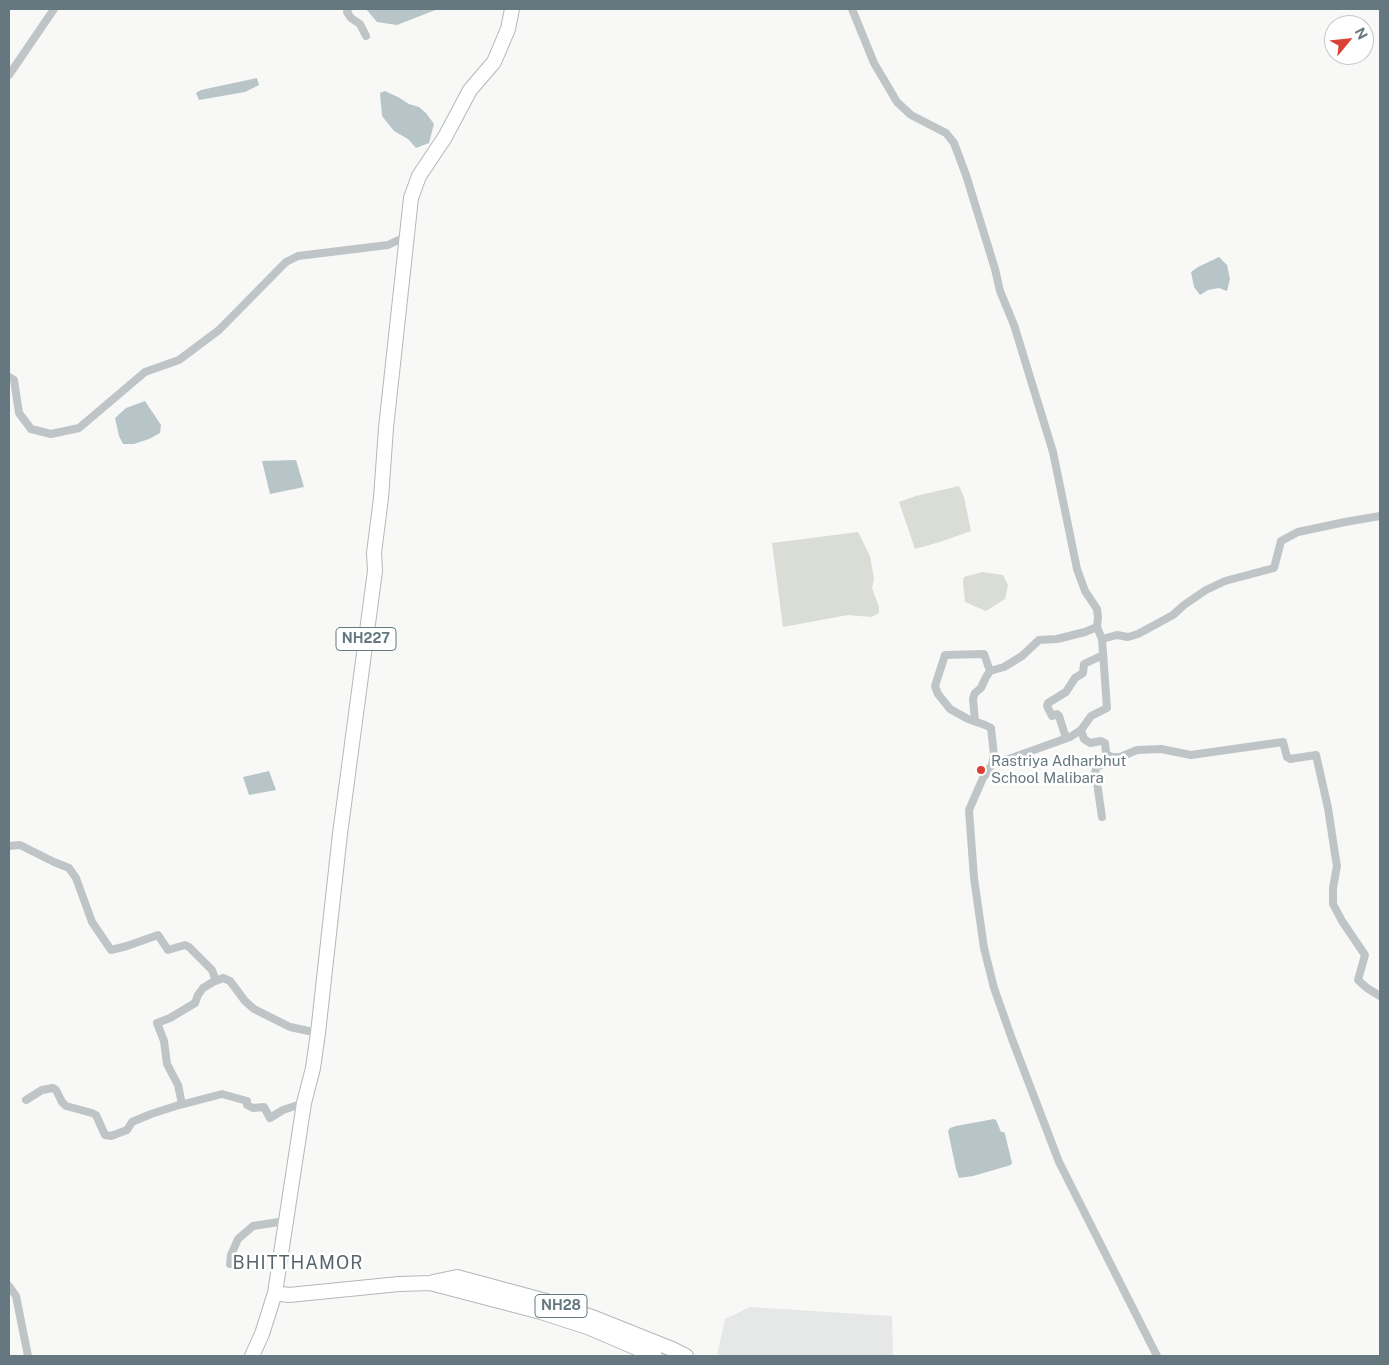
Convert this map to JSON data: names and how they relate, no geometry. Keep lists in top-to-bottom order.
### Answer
{
  "streets": {
    "highway": ["NH227", "NH28"]
  },
  "crossings": [
    ["NH227", "NH28"]
  ],
  "districts": ["BHITTHAMOR"],
  "places": ["Rastriya Adharbhut School Malibara"],
  "north": "top right"
}
